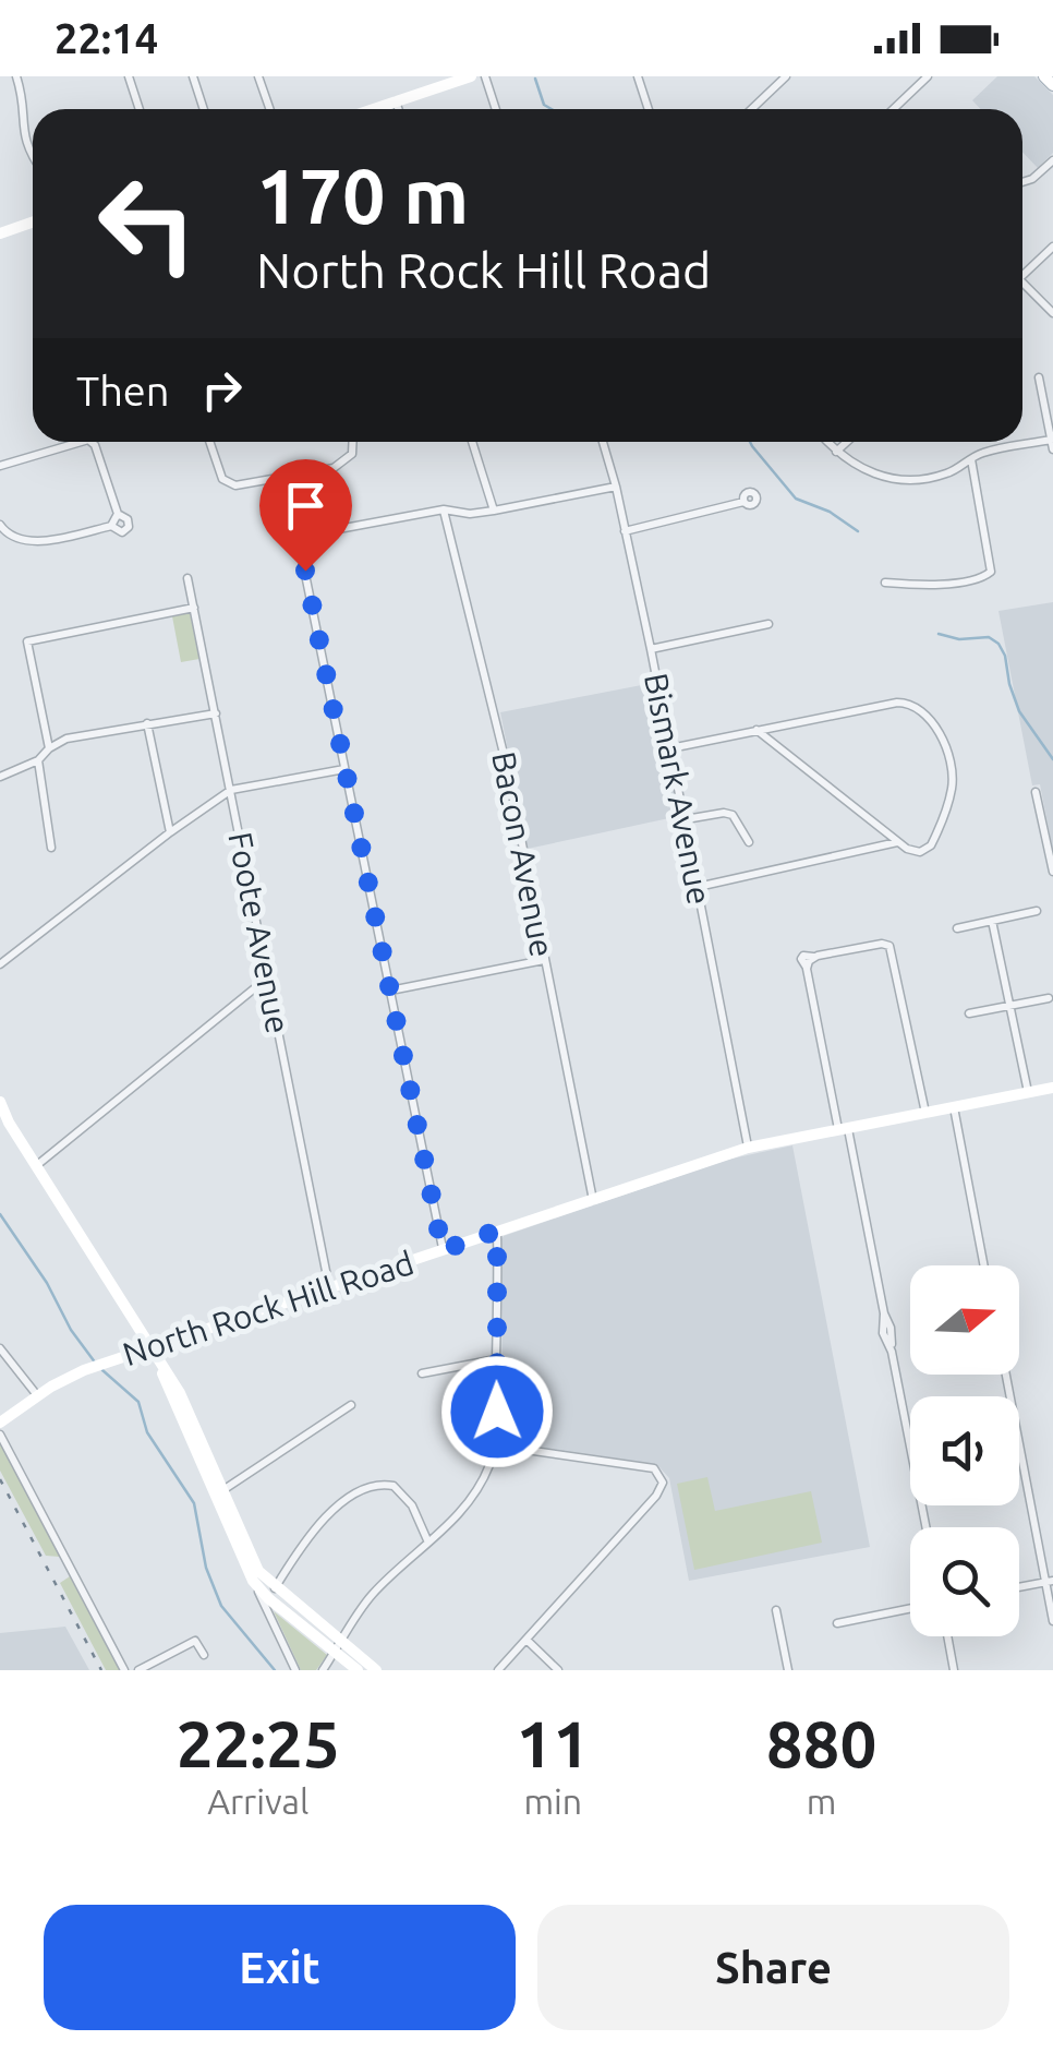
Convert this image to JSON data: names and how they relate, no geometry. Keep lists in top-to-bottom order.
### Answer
{
  "streets": {
    "street": [
      "Bismark Avenue",
      "Bacon Avenue",
      "Foote Avenue",
      "North Rock Hill Road"
    ]
  },
  "crossings": [
    ["Bismark Avenue", "North Rock Hill Road"],
    ["Bacon Avenue", "North Rock Hill Road"],
    ["Foote Avenue", "North Rock Hill Road"]
  ],
  "north": "right",
  "page": {
    "status": "22:14",
    "turn": ["170 m", "North Rock Hill Road"],
    "then": "Then",
    "eta": [
      "22:25",
      "Arrival",
      "11",
      "min",
      "880",
      "m"
    ],
    "buttons": ["Exit", "Share"]
  }
}
